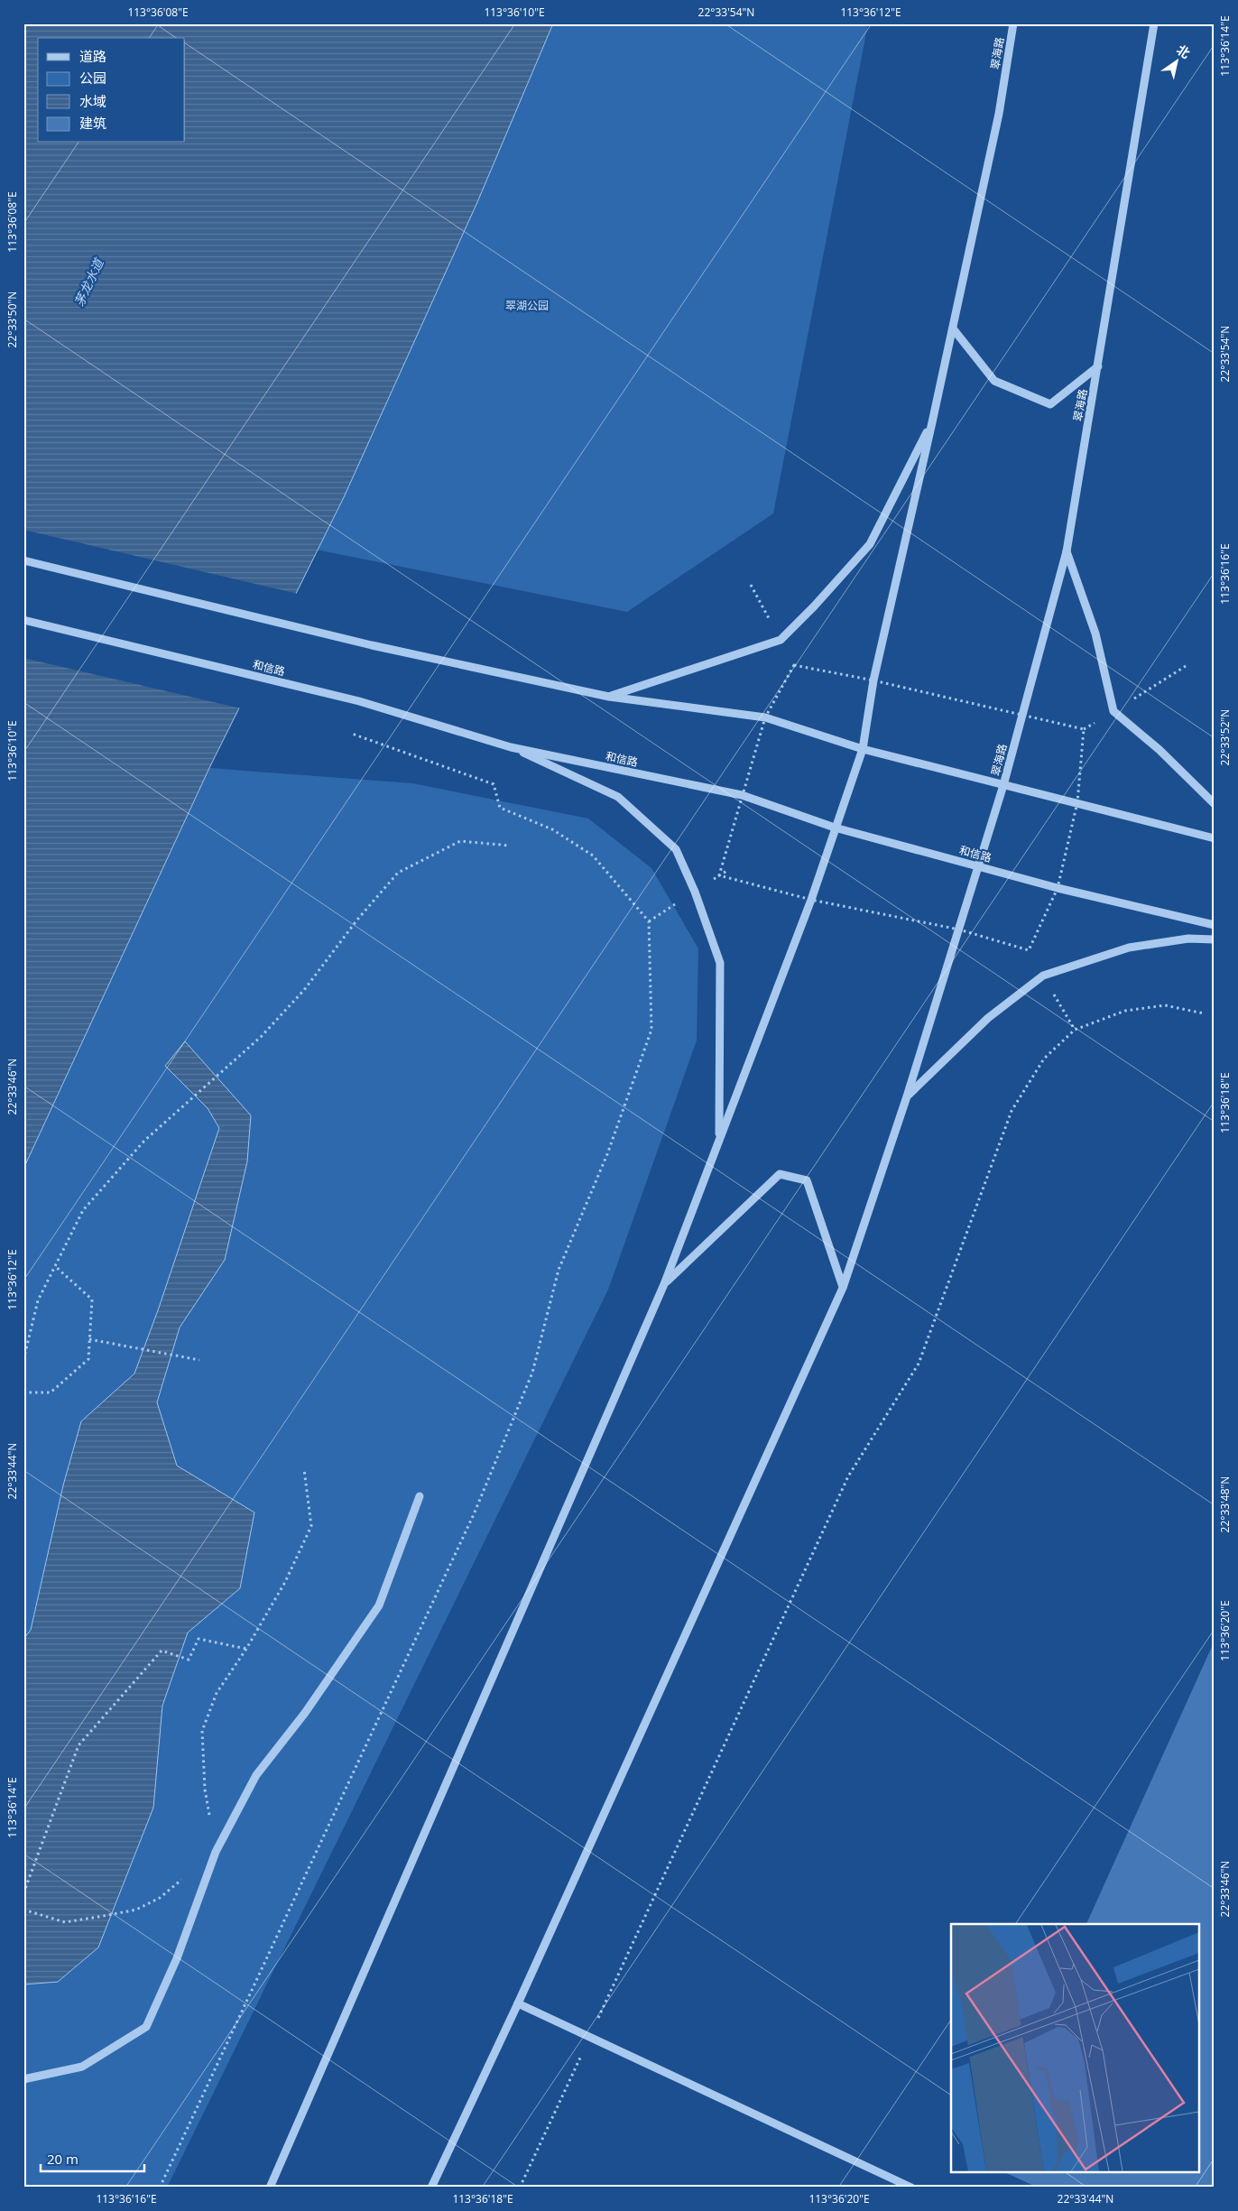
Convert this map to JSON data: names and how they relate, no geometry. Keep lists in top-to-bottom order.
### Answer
{
  "streets": {
    "street": ["翠海路", "和信路"]
  },
  "crossings": [
    ["翠海路", "和信路"]
  ],
  "water": ["茅龙水道"],
  "parks": ["翠湖公园"],
  "legend": [
    "道路",
    "公园",
    "水域",
    "建筑"
  ],
  "scale_bar": "20 m",
  "north": "top right",
  "coordinates": [
    "113°36'08\"E",
    "113°36'10\"E",
    "22°33'54\"N",
    "113°36'12\"E",
    "113°36'14\"E",
    "22°33'50\"N",
    "113°36'16\"E",
    "22°33'52\"N",
    "22°33'46\"N",
    "113°36'18\"E",
    "22°33'44\"N",
    "22°33'48\"N",
    "113°36'20\"E"
  ]
}
